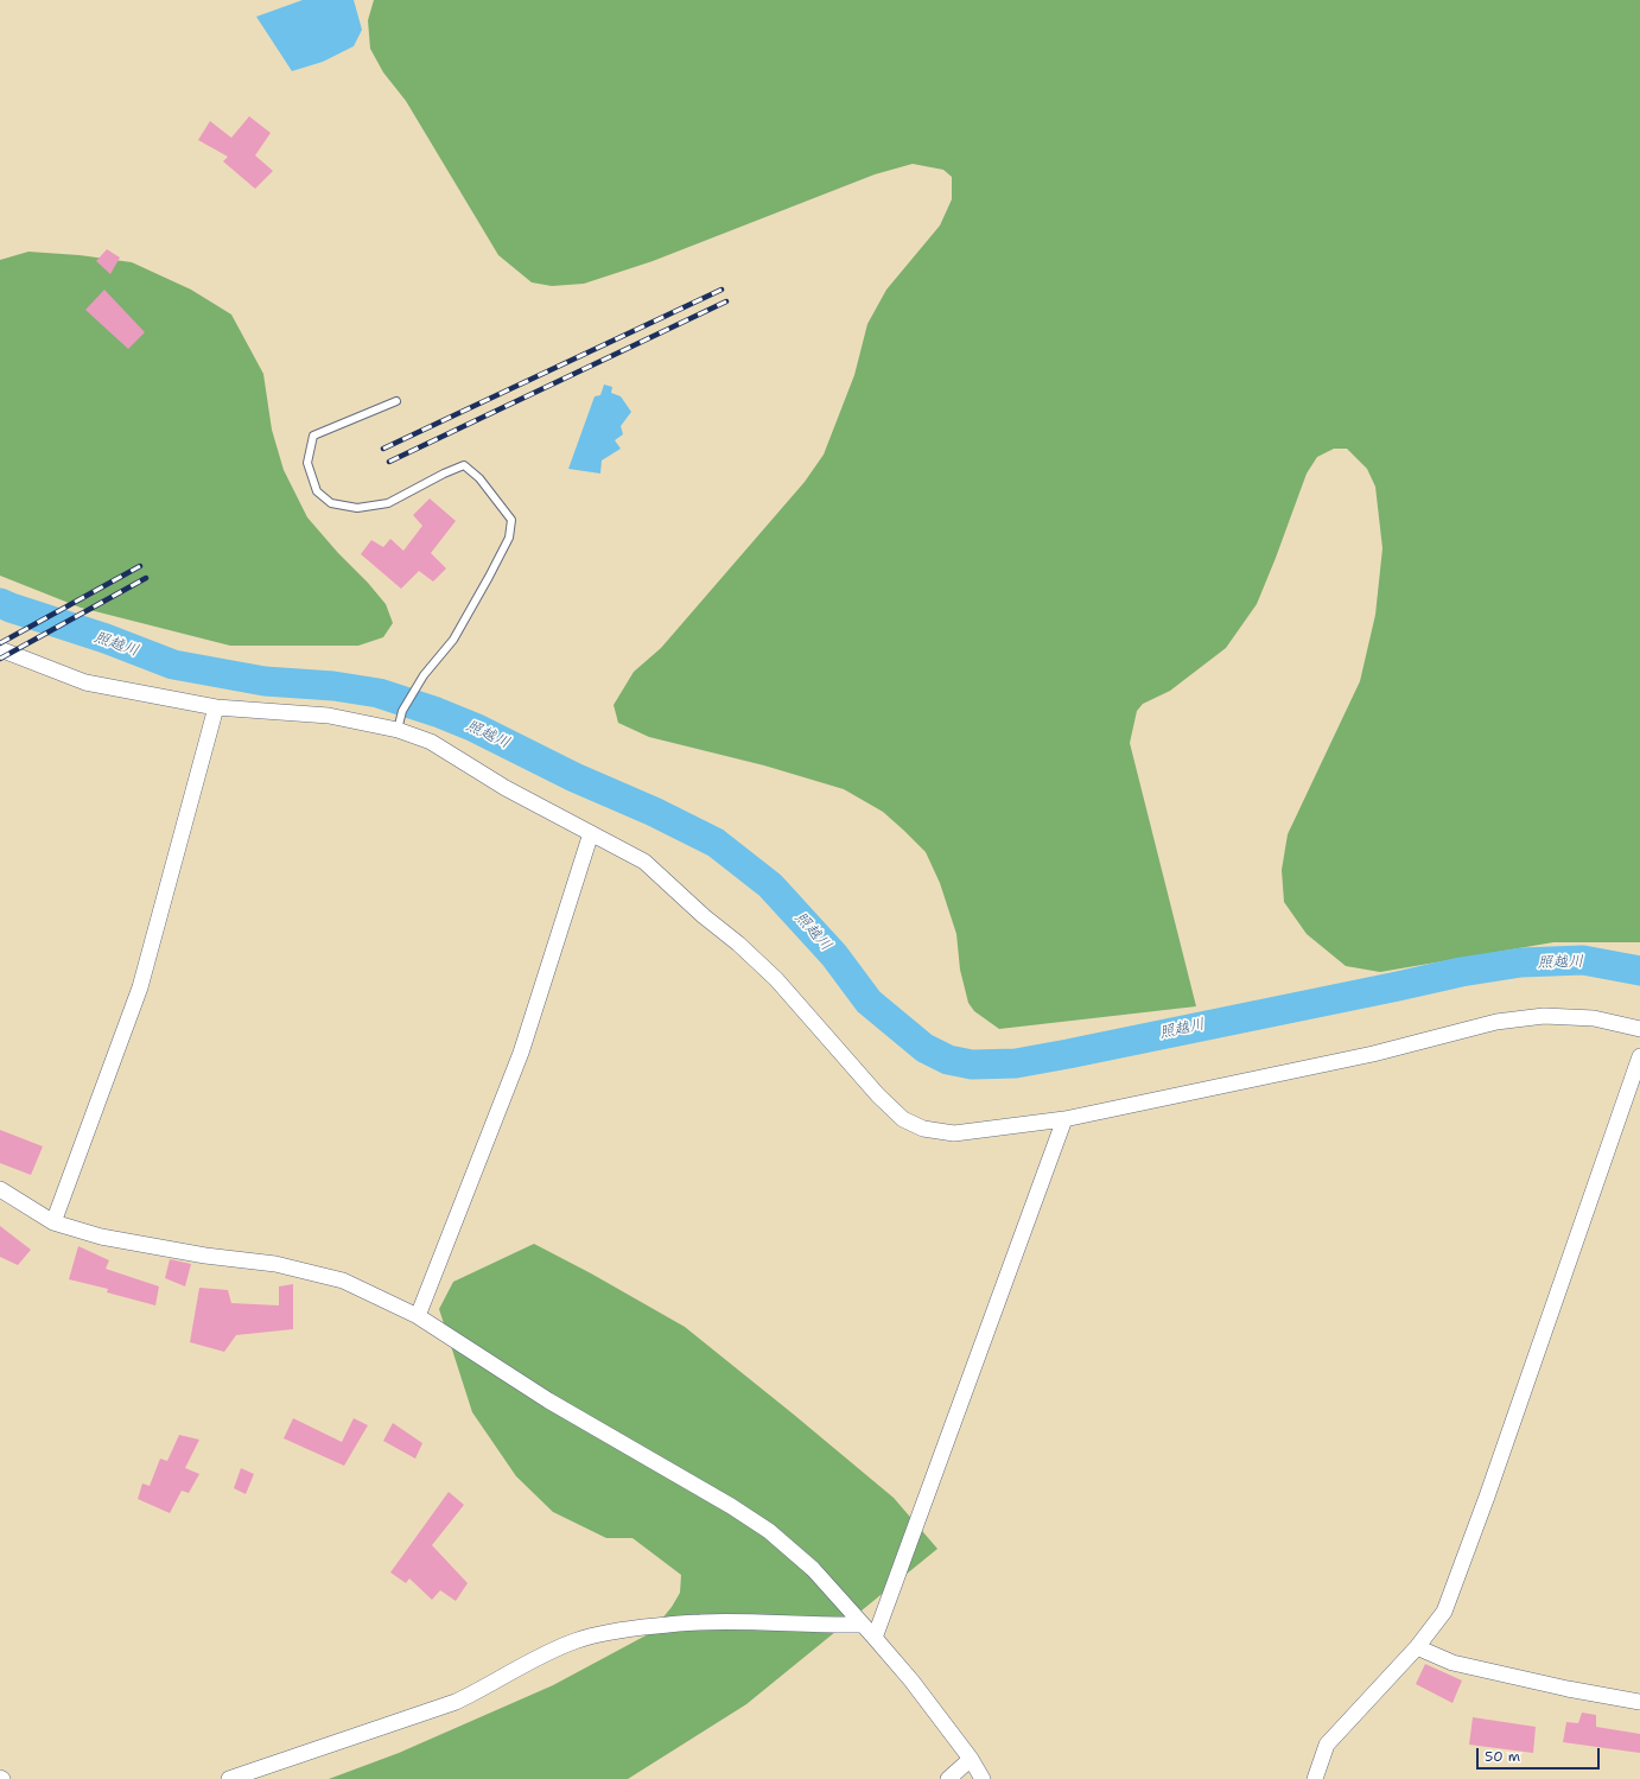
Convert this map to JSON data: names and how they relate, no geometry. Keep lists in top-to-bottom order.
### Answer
{
  "water": ["照越川"],
  "scale_bar": "50 m"
}
